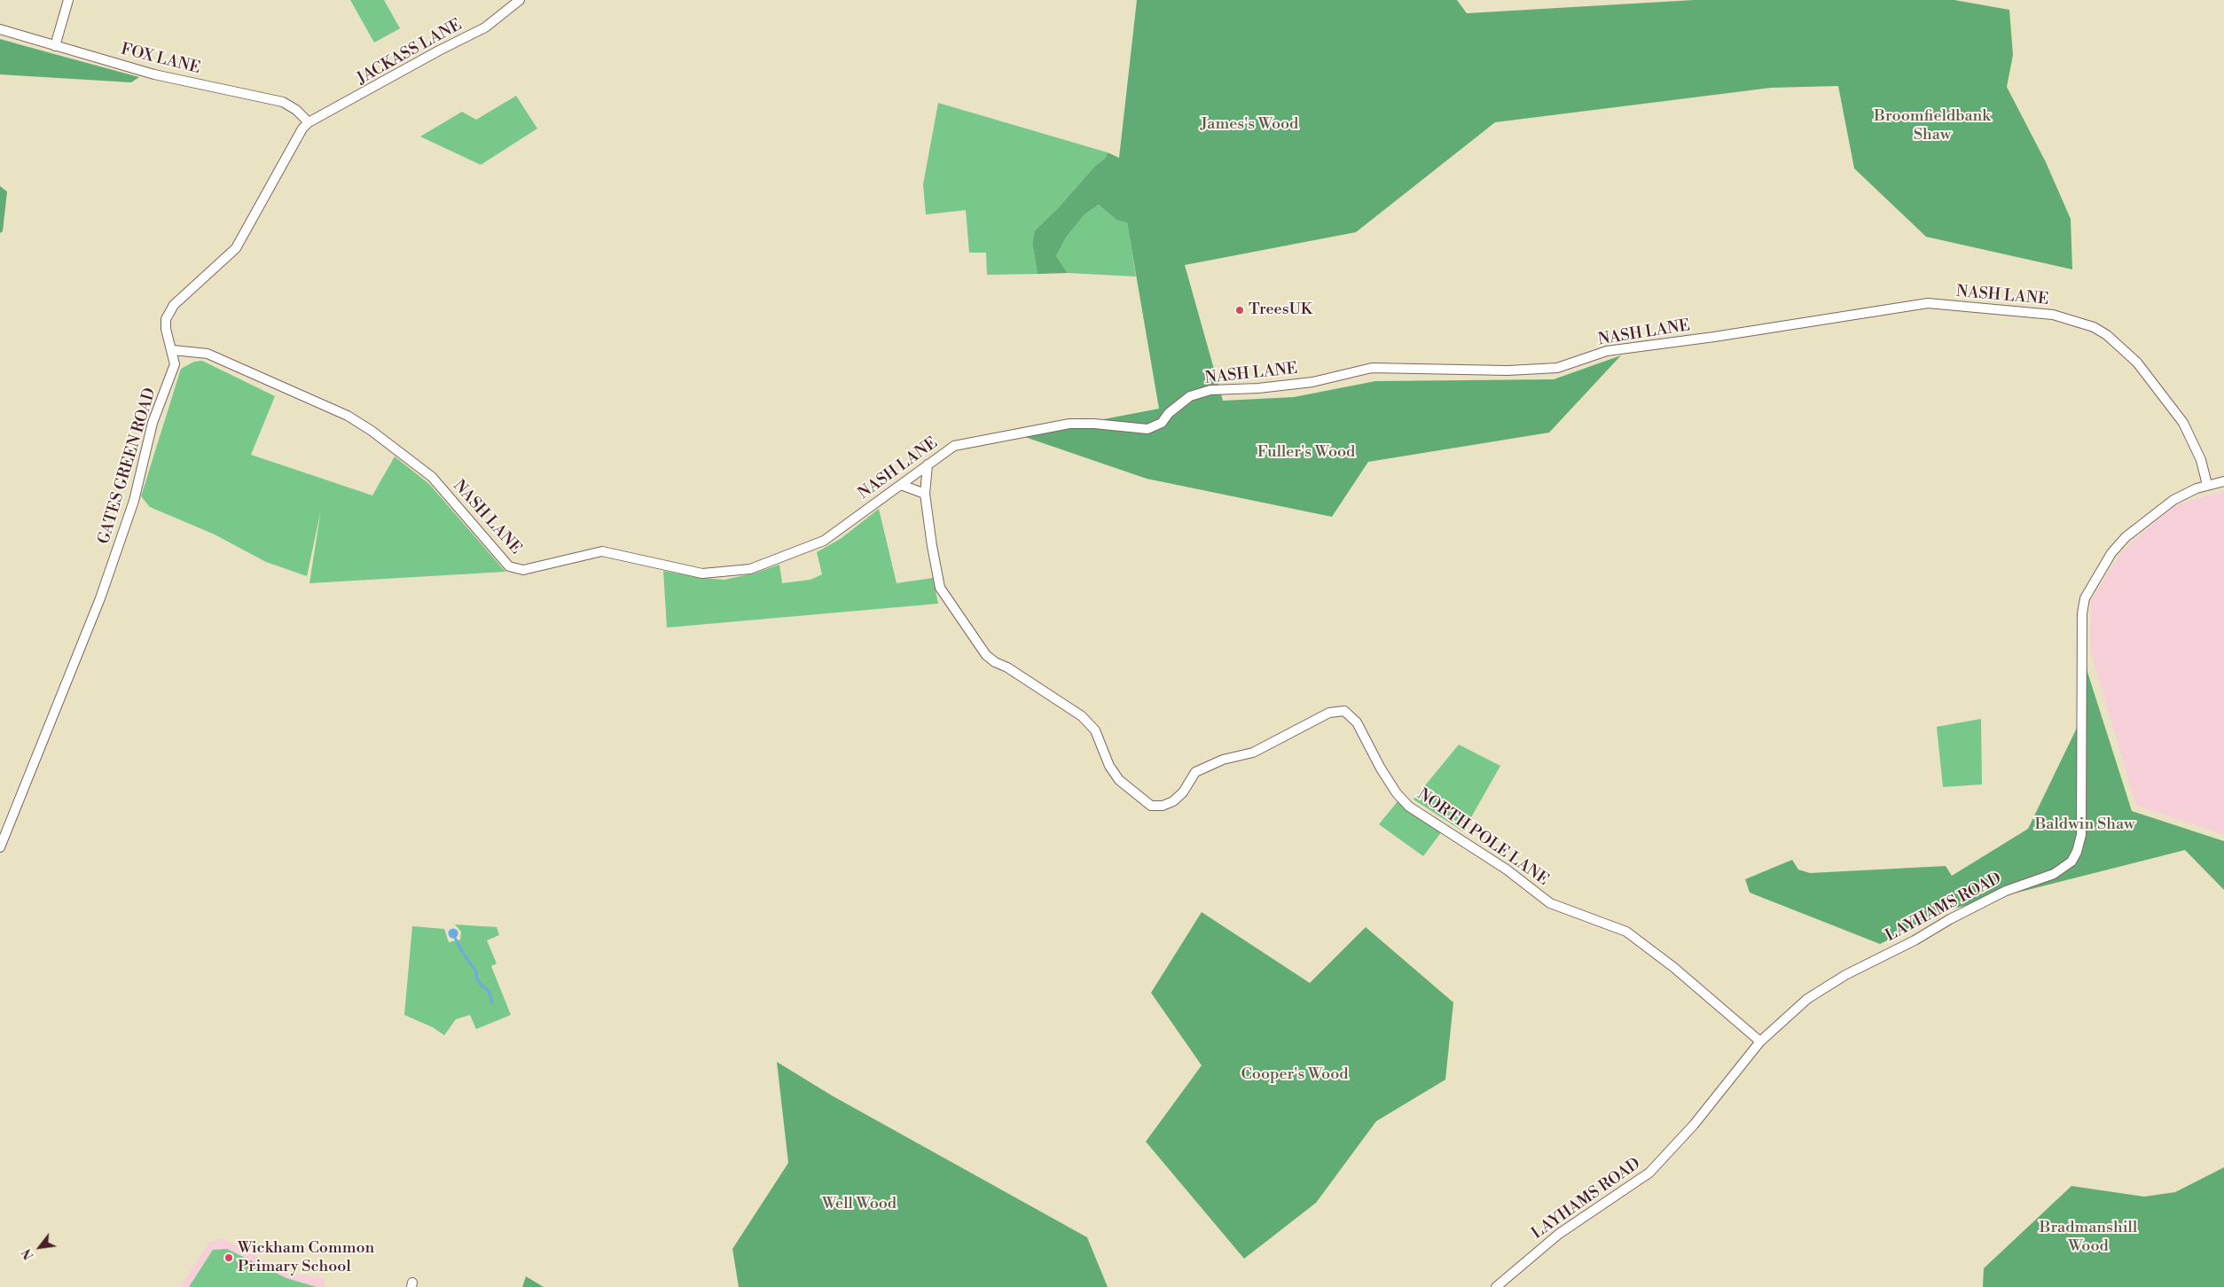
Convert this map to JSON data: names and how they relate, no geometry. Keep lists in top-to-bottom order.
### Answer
{
  "streets": {
    "street": [
      "JACKASS LANE",
      "FOX LANE",
      "NASH LANE",
      "GATES GREEN ROAD",
      "NORTH POLE LANE",
      "LAYHAMS ROAD"
    ]
  },
  "crossings": [
    ["JACKASS LANE", "FOX LANE"],
    ["JACKASS LANE", "GATES GREEN ROAD"],
    ["FOX LANE", "GATES GREEN ROAD"],
    ["NASH LANE", "GATES GREEN ROAD"],
    ["NASH LANE", "NORTH POLE LANE"],
    ["NASH LANE", "LAYHAMS ROAD"],
    ["NORTH POLE LANE", "LAYHAMS ROAD"]
  ],
  "parks": [
    "Broomfieldbank Shaw",
    "James's Wood",
    "Fuller's Wood",
    "Baldwin Shaw",
    "Cooper's Wood",
    "Well Wood",
    "Bradmanshill Wood"
  ],
  "places": ["TreesUK", "Wickham Common Primary School"],
  "north": "bottom left"
}
